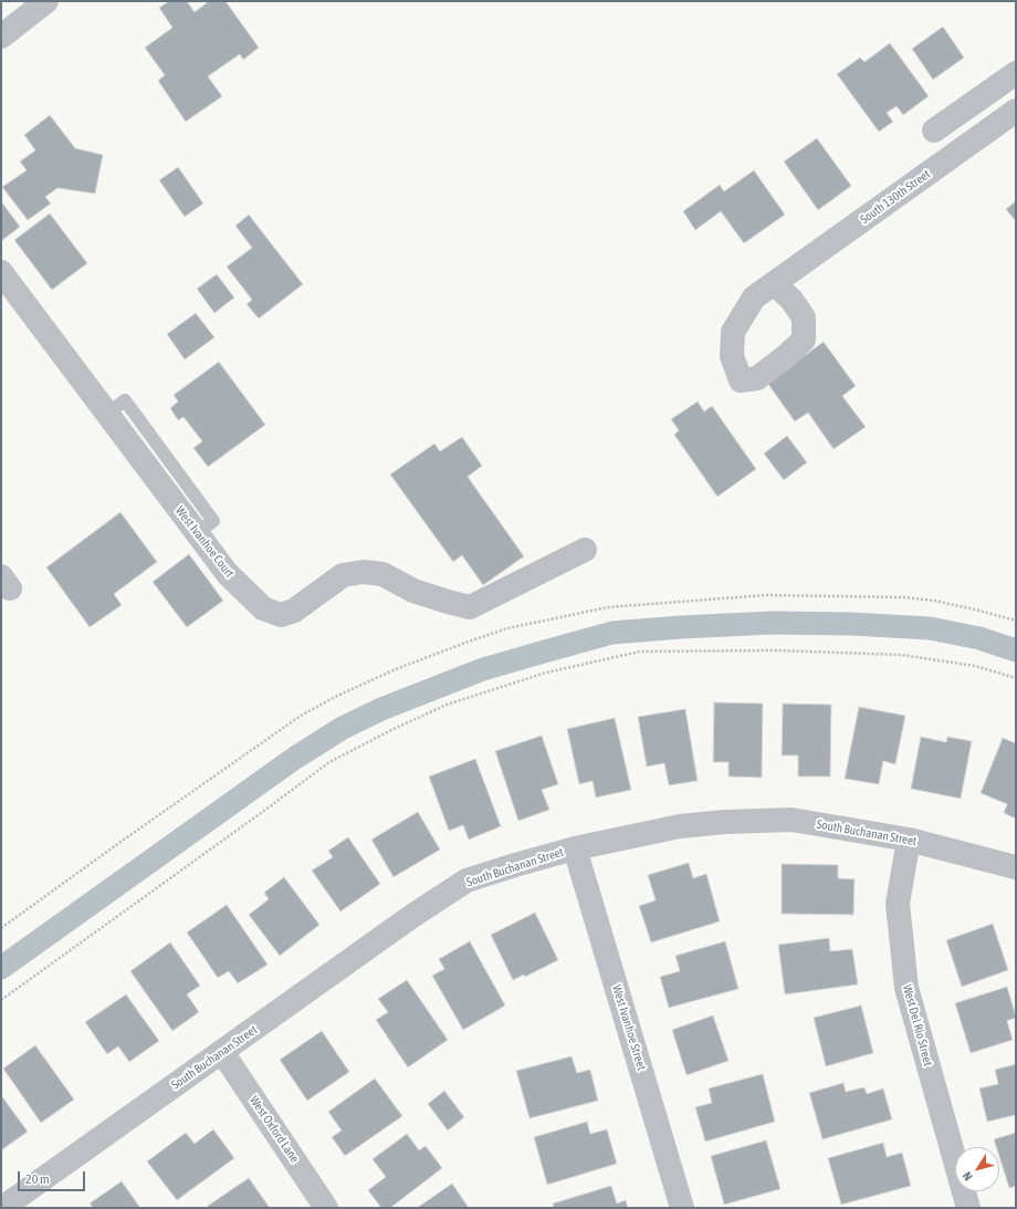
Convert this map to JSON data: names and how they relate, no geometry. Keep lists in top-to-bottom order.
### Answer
{
  "streets": {
    "street": [
      "South 130th Street",
      "West Ivanhoe Court",
      "South Buchanan Street",
      "West Del Rio Street",
      "West Ivanhoe Street",
      "West Oxford Lane"
    ]
  },
  "crossings": [
    ["South Buchanan Street", "West Del Rio Street"],
    ["South Buchanan Street", "West Ivanhoe Street"],
    ["South Buchanan Street", "West Oxford Lane"]
  ],
  "scale_bar": "20 m",
  "north": "bottom left"
}
